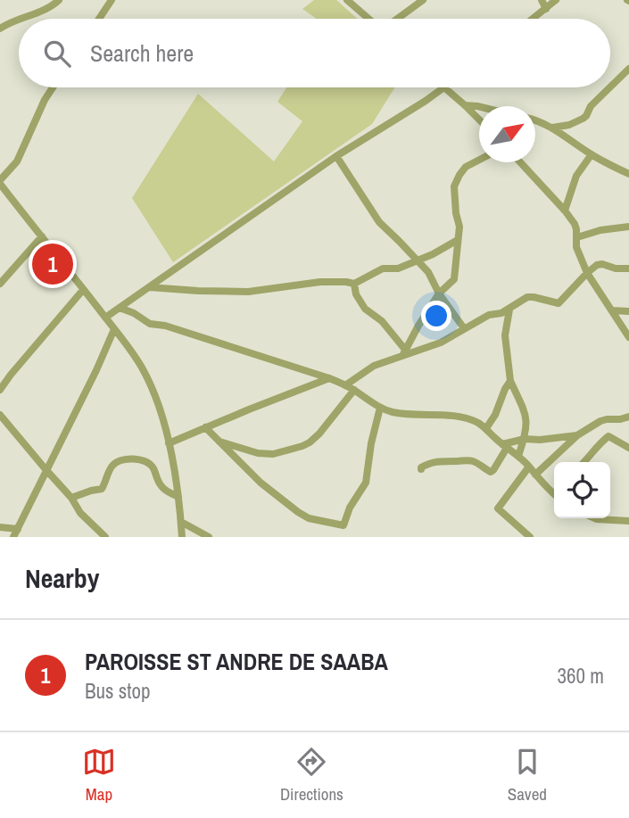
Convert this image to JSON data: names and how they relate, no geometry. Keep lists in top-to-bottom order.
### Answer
{
  "north": "top right",
  "page": {
    "search": "Search here",
    "pins": "1",
    "heading": "Nearby",
    "list": [
      {
        "mark": "1",
        "name": "PAROISSE ST ANDRE DE SAABA",
        "note": "Bus stop",
        "value": "360 m"
      }
    ],
    "nav": ["Map", "Directions", "Saved"]
  }
}
